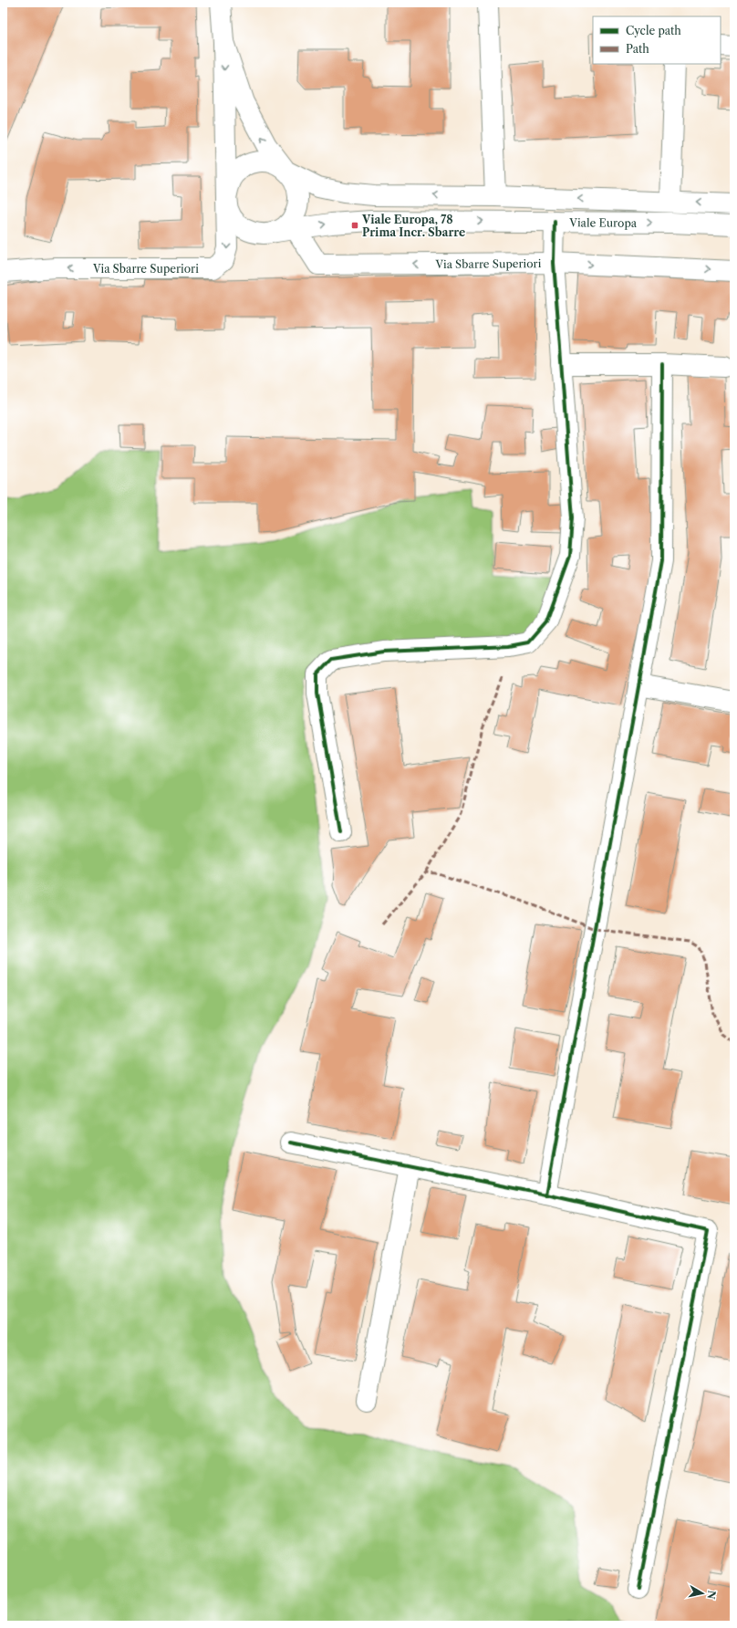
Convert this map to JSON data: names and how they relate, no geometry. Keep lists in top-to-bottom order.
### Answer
{
  "streets": {
    "street": ["Viale Europa", "Via Sbarre Superiori"]
  },
  "crossings": [
    ["Viale Europa", "Via Sbarre Superiori"]
  ],
  "places": {
    "transit": ["Viale Europa, 78 Prima Incr. Sbarre"]
  },
  "legend": ["Cycle path", "Path"],
  "north": "right"
}
